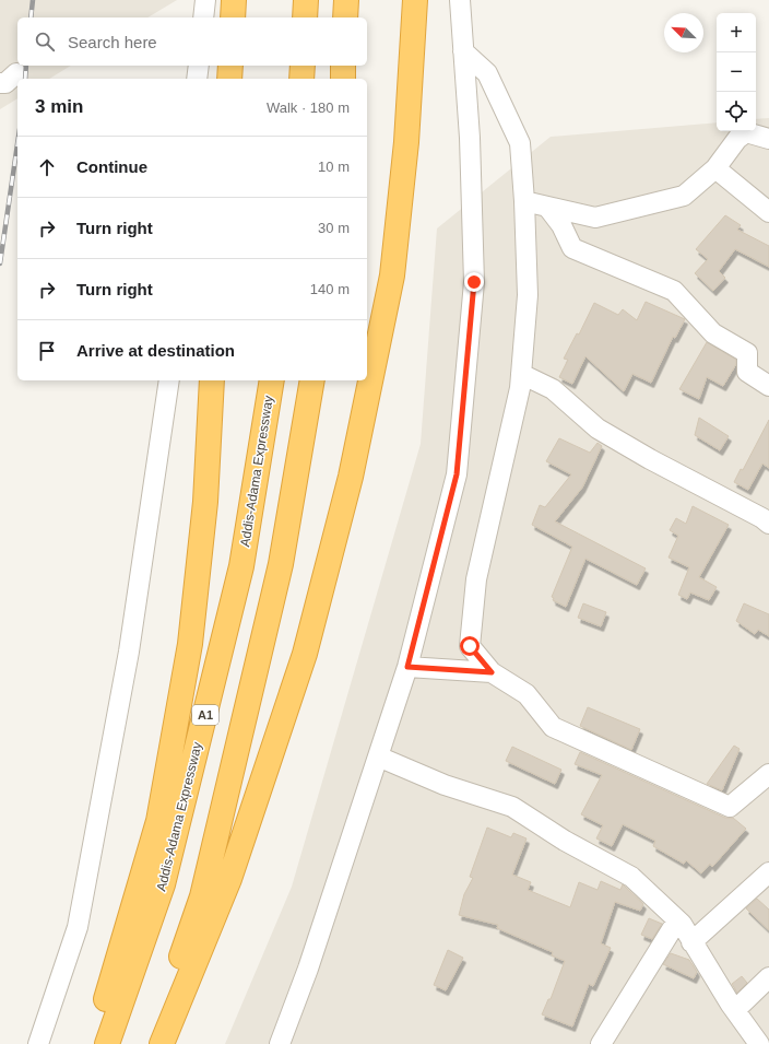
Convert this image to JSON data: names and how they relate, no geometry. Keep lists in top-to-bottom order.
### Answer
{
  "streets": {
    "highway": ["Addis-Adama Expressway", "A1"]
  },
  "north": "top left",
  "page": {
    "map_buttons": ["+", "−"],
    "search": "Search here",
    "heading": ["3 min", "Walk · 180 m"],
    "list": [
      ["Continue", "10 m"],
      ["Turn right", "30 m"],
      ["Turn right", "140 m"],
      "Arrive at destination"
    ]
  }
}
